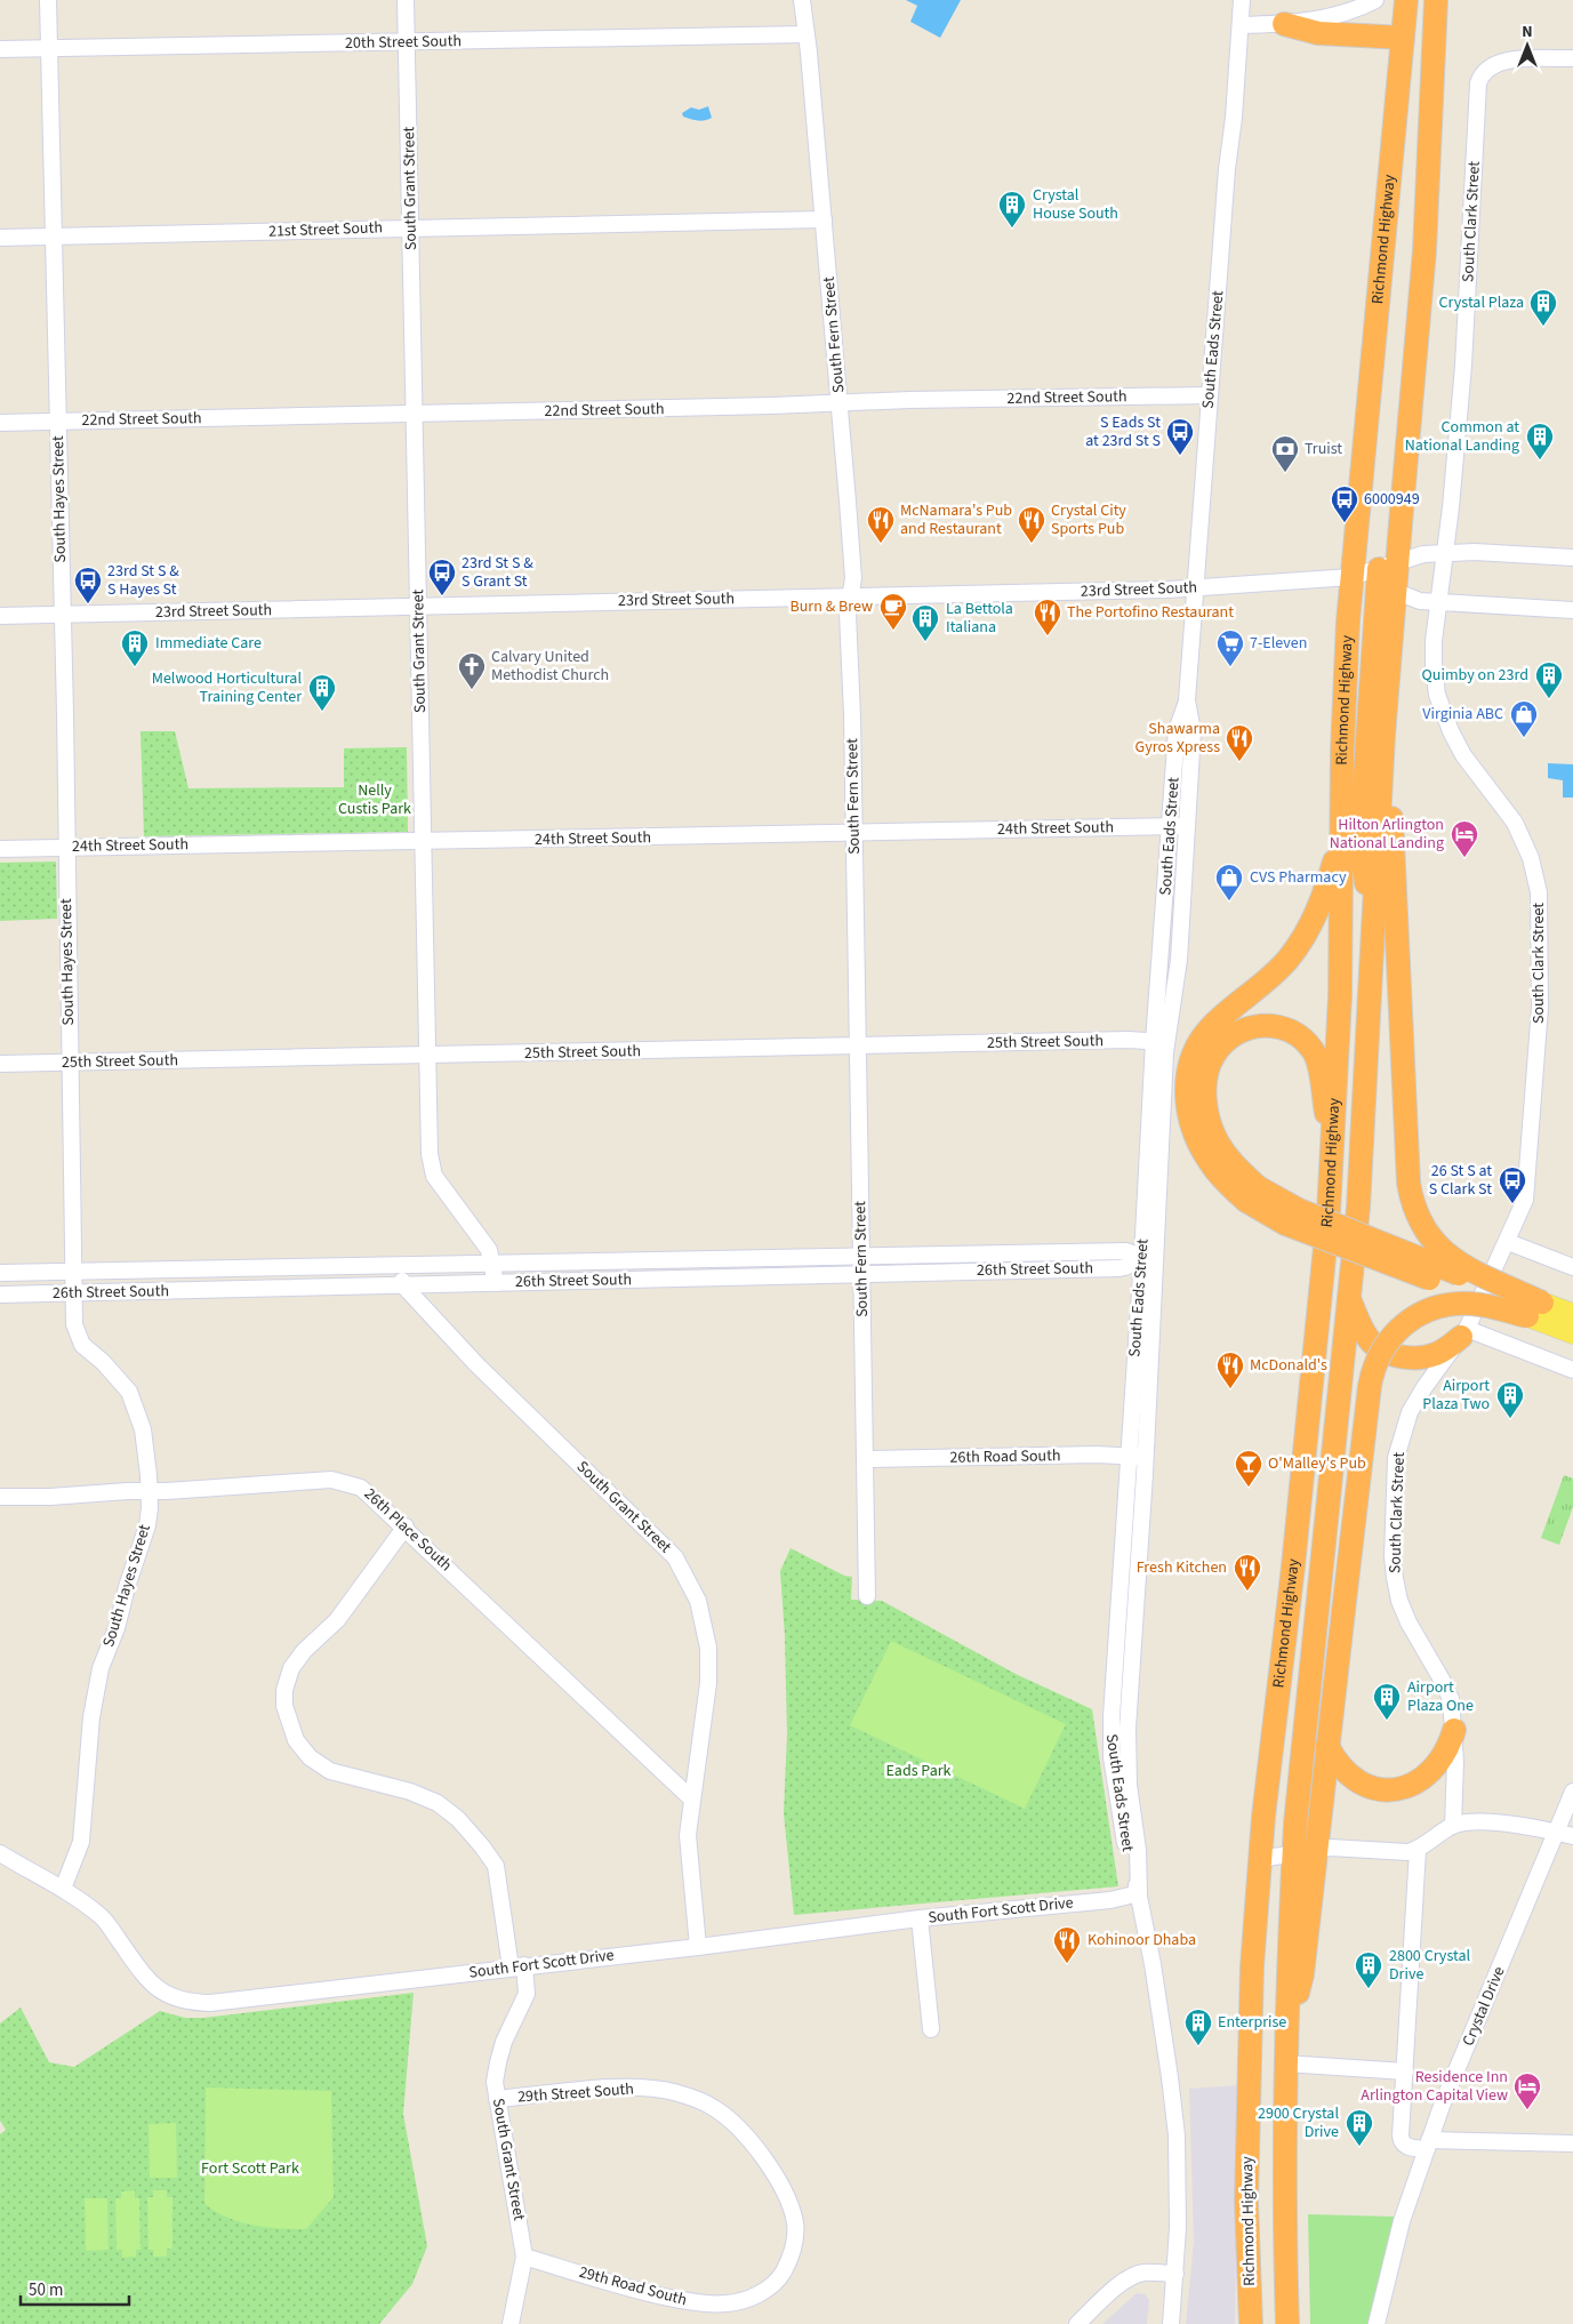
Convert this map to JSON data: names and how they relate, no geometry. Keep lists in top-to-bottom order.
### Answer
{
  "streets": {
    "highway": ["Richmond Highway"],
    "street": [
      "20th Street South",
      "South Grant Street",
      "South Clark Street",
      "21st Street South",
      "South Fern Street",
      "South Eads Street",
      "22nd Street South",
      "South Hayes Street",
      "23rd Street South",
      "24th Street South",
      "25th Street South",
      "26th Street South",
      "26th Road South",
      "26th Place South",
      "South Fort Scott Drive",
      "Crystal Drive",
      "29th Street South",
      "29th Road South"
    ]
  },
  "crossings": [
    ["20th Street South", "South Grant Street"],
    ["20th Street South", "South Fern Street"],
    ["20th Street South", "South Hayes Street"],
    ["South Grant Street", "21st Street South"],
    ["South Grant Street", "22nd Street South"],
    ["South Grant Street", "23rd Street South"],
    ["South Grant Street", "24th Street South"],
    ["South Grant Street", "25th Street South"],
    ["South Grant Street", "26th Street South"],
    ["South Grant Street", "26th Place South"],
    ["South Grant Street", "South Fort Scott Drive"],
    ["South Grant Street", "29th Street South"],
    ["South Grant Street", "29th Road South"],
    ["South Clark Street", "23rd Street South"],
    ["21st Street South", "South Fern Street"],
    ["21st Street South", "South Hayes Street"],
    ["Richmond Highway", "23rd Street South"],
    ["South Fern Street", "22nd Street South"],
    ["South Fern Street", "23rd Street South"],
    ["South Fern Street", "24th Street South"],
    ["South Fern Street", "25th Street South"],
    ["South Fern Street", "26th Street South"],
    ["South Fern Street", "26th Road South"],
    ["South Eads Street", "22nd Street South"],
    ["South Eads Street", "23rd Street South"],
    ["South Eads Street", "24th Street South"],
    ["South Eads Street", "25th Street South"],
    ["South Eads Street", "26th Street South"],
    ["South Eads Street", "26th Road South"],
    ["South Eads Street", "South Fort Scott Drive"],
    ["22nd Street South", "South Hayes Street"],
    ["South Hayes Street", "23rd Street South"],
    ["South Hayes Street", "24th Street South"],
    ["South Hayes Street", "25th Street South"],
    ["South Hayes Street", "26th Street South"],
    ["South Hayes Street", "26th Place South"],
    ["South Hayes Street", "South Fort Scott Drive"],
    ["29th Street South", "29th Road South"]
  ],
  "parks": ["Nelly Custis Park", "Eads Park", "Fort Scott Park"],
  "places": {
    "building": [
      "Crystal House South",
      "Crystal Plaza",
      "Common at National Landing",
      "La Bettola Italiana",
      "Immediate Care",
      "Quimby on 23rd",
      "Melwood Horticultural Training Center",
      "Airport Plaza Two",
      "Airport Plaza One",
      "2800 Crystal Drive",
      "Enterprise",
      "2900 Crystal Drive"
    ],
    "bus stop": [
      "S Eads St at 23rd St S",
      "6000949",
      "23rd St S & S Grant St",
      "23rd St S & S Hayes St",
      "26 St S at S Clark St"
    ],
    "bank": ["Truist"],
    "restaurant": [
      "McNamara's Pub and Restaurant",
      "Crystal City Sports Pub",
      "The Portofino Restaurant",
      "Shawarma Gyros Xpress",
      "McDonald's",
      "Fresh Kitchen",
      "Kohinoor Dhaba"
    ],
    "cafe": ["Burn & Brew"],
    "supermarket": ["7-Eleven"],
    "church": ["Calvary United Methodist Church"],
    "shop": ["Virginia ABC", "CVS Pharmacy"],
    "hotel": ["Hilton Arlington National Landing", "Residence Inn Arlington Capital View"],
    "bar": ["O'Malley's Pub"]
  },
  "scale_bar": "50 m",
  "north": "top"
}
